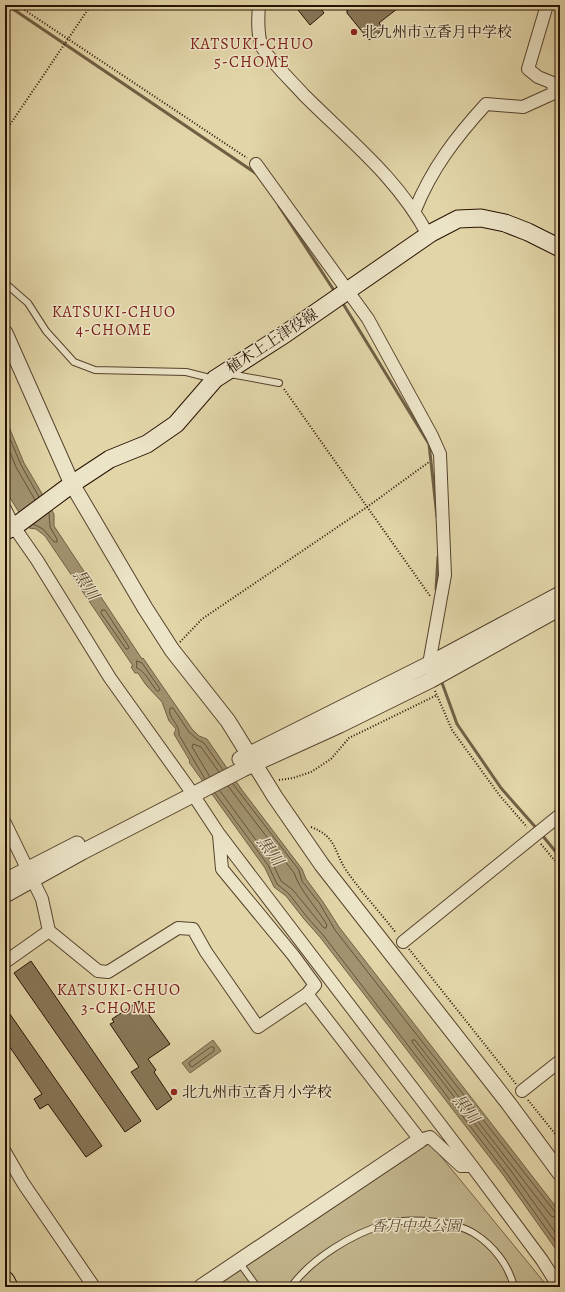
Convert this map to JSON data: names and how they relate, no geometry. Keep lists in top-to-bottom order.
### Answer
{
  "streets": {
    "main road": ["植木上上津役線"]
  },
  "districts": ["KATSUKI-CHUO 5-CHOME", "KATSUKI-CHUO 4-CHOME", "KATSUKI-CHUO 3-CHOME"],
  "water": ["黒川"],
  "parks": ["香月中央公園"],
  "places": ["北九州市立香月中学校", "北九州市立香月小学校"]
}
